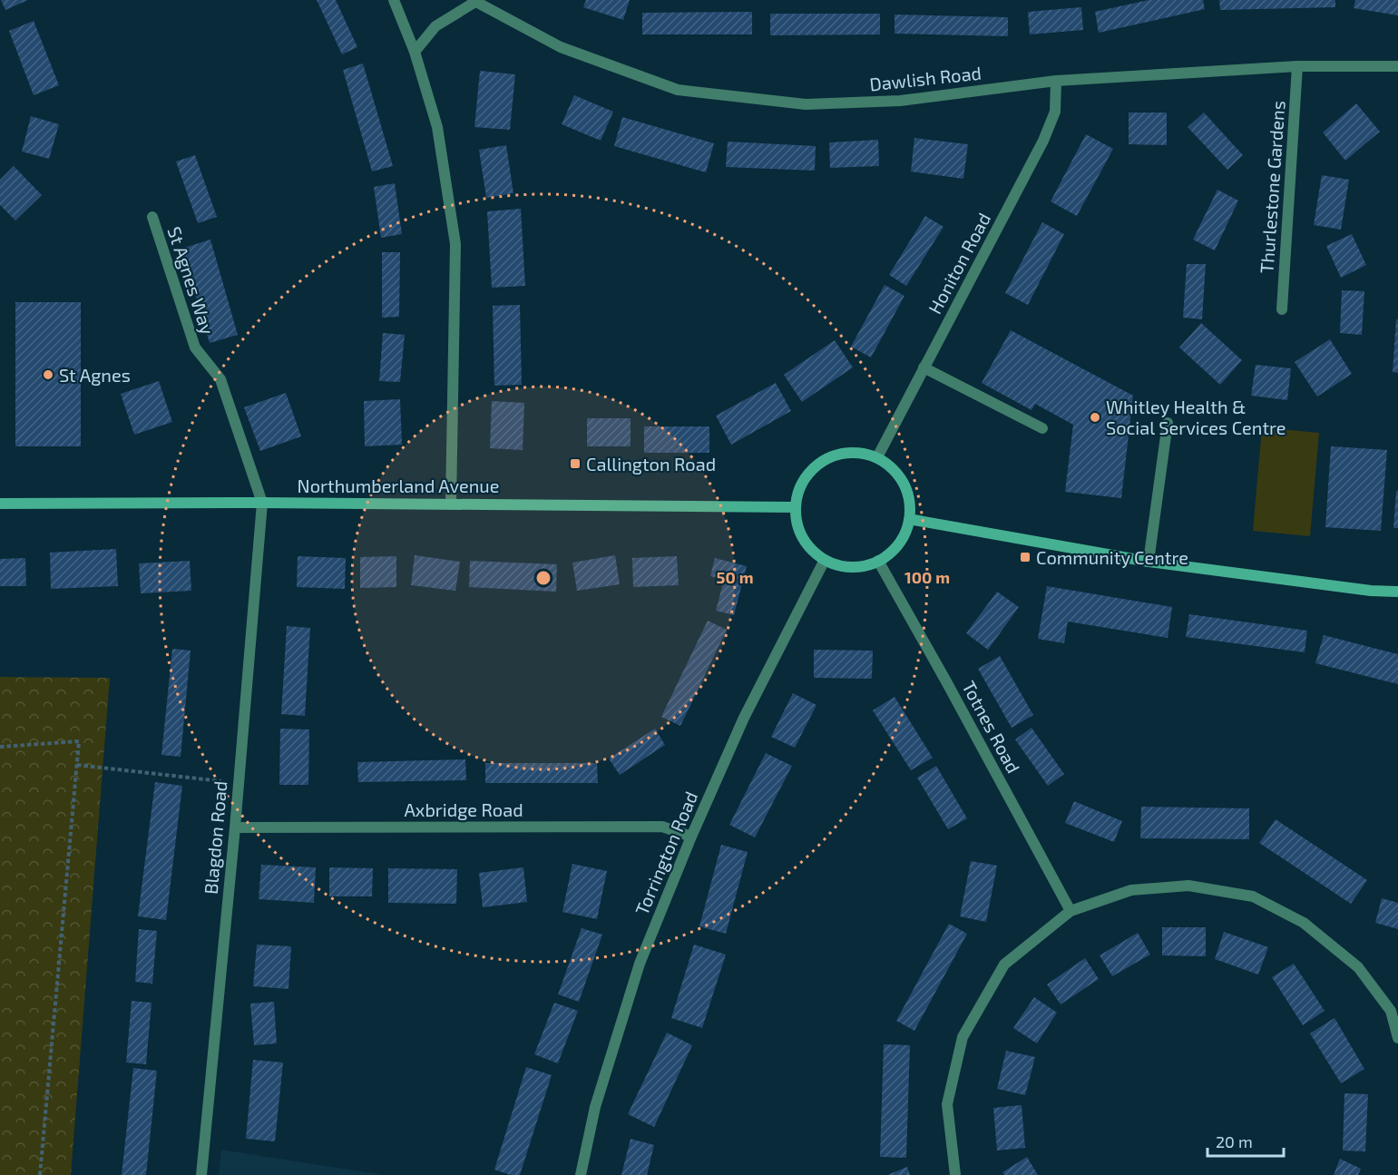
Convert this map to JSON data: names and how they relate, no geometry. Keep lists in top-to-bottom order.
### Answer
{
  "streets": {
    "street": [
      "Dawlish Road",
      "Thurlestone Gardens",
      "Honiton Road",
      "St Agnes Way",
      "Northumberland Avenue",
      "Totnes Road",
      "Axbridge Road",
      "Blagdon Road",
      "Torrington Road"
    ]
  },
  "crossings": [
    ["Dawlish Road", "Thurlestone Gardens"],
    ["Dawlish Road", "Honiton Road"],
    ["Honiton Road", "Northumberland Avenue"],
    ["Honiton Road", "Totnes Road"],
    ["Honiton Road", "Torrington Road"],
    ["St Agnes Way", "Northumberland Avenue"],
    ["St Agnes Way", "Blagdon Road"],
    ["Northumberland Avenue", "Totnes Road"],
    ["Northumberland Avenue", "Blagdon Road"],
    ["Northumberland Avenue", "Torrington Road"],
    ["Totnes Road", "Torrington Road"],
    ["Axbridge Road", "Blagdon Road"],
    ["Axbridge Road", "Torrington Road"]
  ],
  "places": {
    "other": ["St Agnes", "Whitley Health & Social Services Centre"],
    "transit": ["Callington Road", "Community Centre"]
  },
  "scale_bar": "20 m",
  "rings": ["50 m", "100 m"]
}
